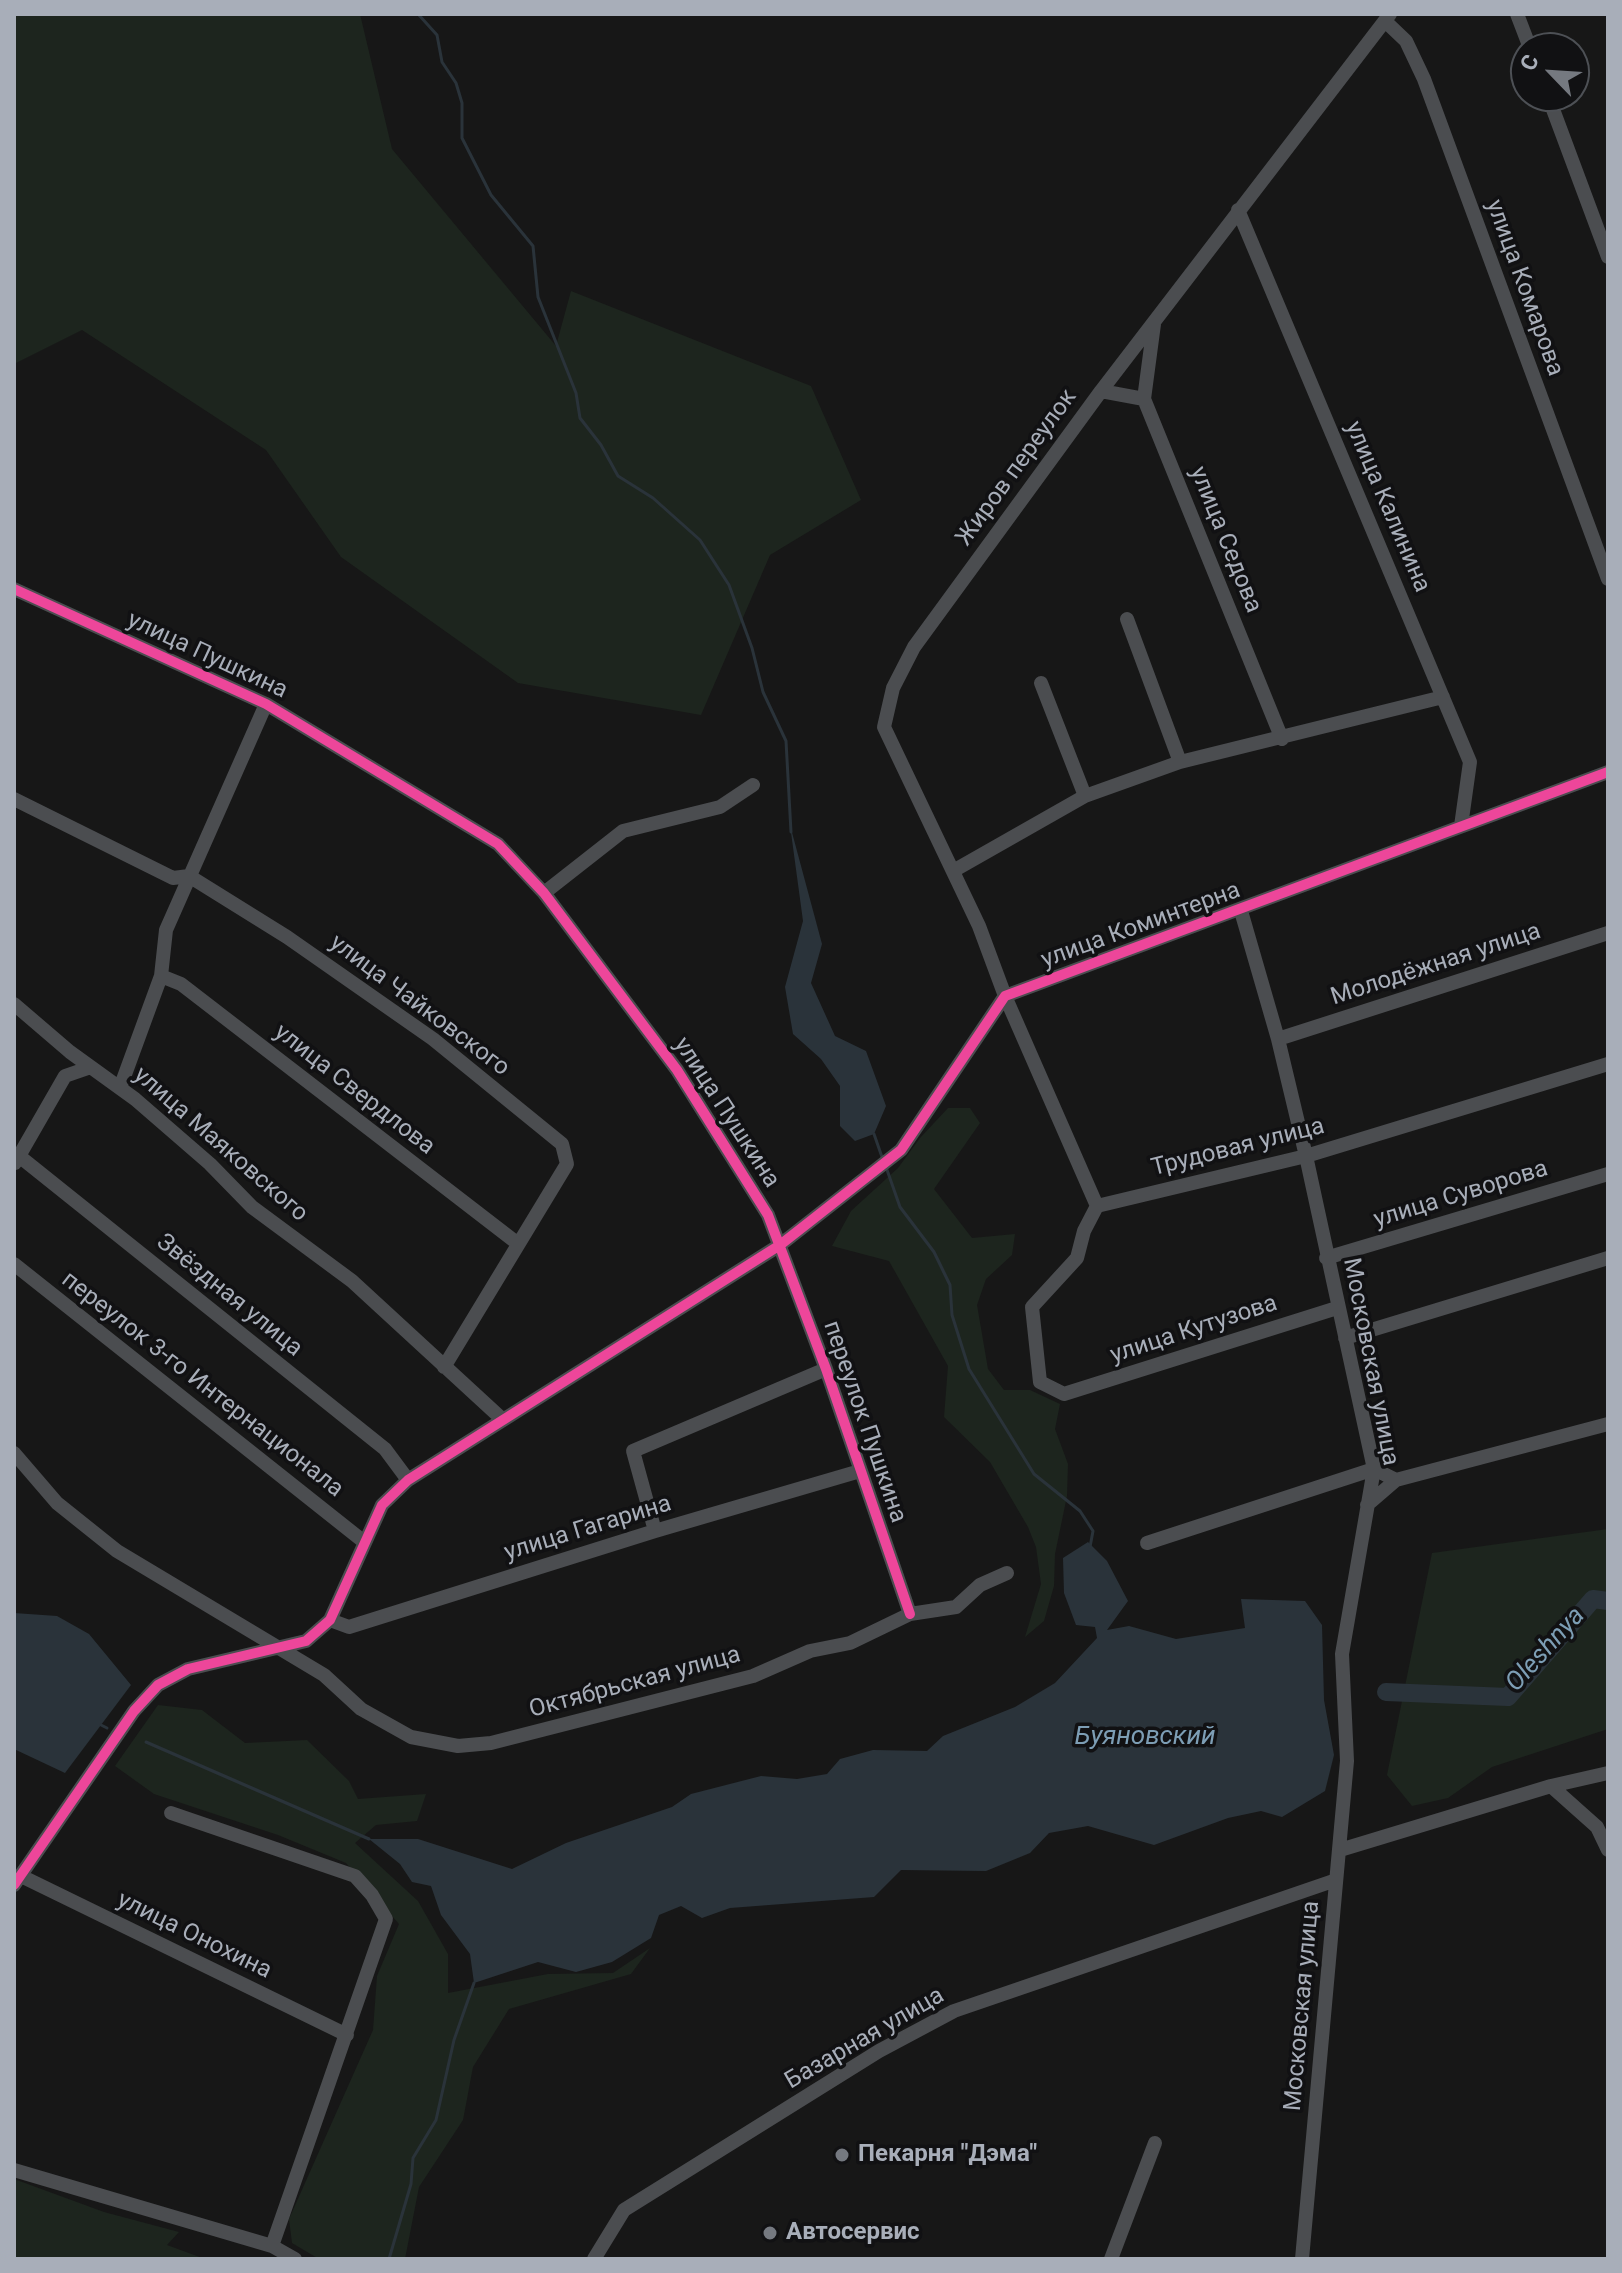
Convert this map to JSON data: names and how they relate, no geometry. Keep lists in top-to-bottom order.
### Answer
{
  "streets": {
    "street": [
      "улица Комарова",
      "Жиров переулок",
      "улица Калинина",
      "улица Седова",
      "улица Пушкина",
      "улица Коминтерна",
      "Молодёжная улица",
      "улица Чайковского",
      "улица Свердлова",
      "улица Маяковского",
      "Трудовая улица",
      "улица Суворова",
      "Звёздная улица",
      "улица Кутузова",
      "Московская улица",
      "переулок 3-го Интернационала",
      "переулок Пушкина",
      "улица Гагарина",
      "Октябрьская улица",
      "улица Онохина",
      "Базарная улица"
    ]
  },
  "crossings": [
    ["улица Комарова", "Жиров переулок"],
    ["Жиров переулок", "улица Калинина"],
    ["Жиров переулок", "улица Коминтерна"],
    ["улица Калинина", "улица Коминтерна"],
    ["улица Пушкина", "переулок Пушкина"],
    ["улица Коминтерна", "Московская улица"],
    ["Молодёжная улица", "Московская улица"],
    ["улица Чайковского", "улица Свердлова"],
    ["улица Чайковского", "улица Маяковского"],
    ["Трудовая улица", "улица Кутузова"],
    ["Трудовая улица", "Московская улица"],
    ["улица Суворова", "Московская улица"],
    ["улица Кутузова", "Московская улица"],
    ["Московская улица", "Базарная улица"],
    ["переулок Пушкина", "улица Гагарина"],
    ["переулок Пушкина", "Октябрьская улица"]
  ],
  "water": ["Oleshnya", "Буяновский"],
  "places": ["Пекарня \"Дэма\"", "Автосервис"],
  "north": "top left"
}
